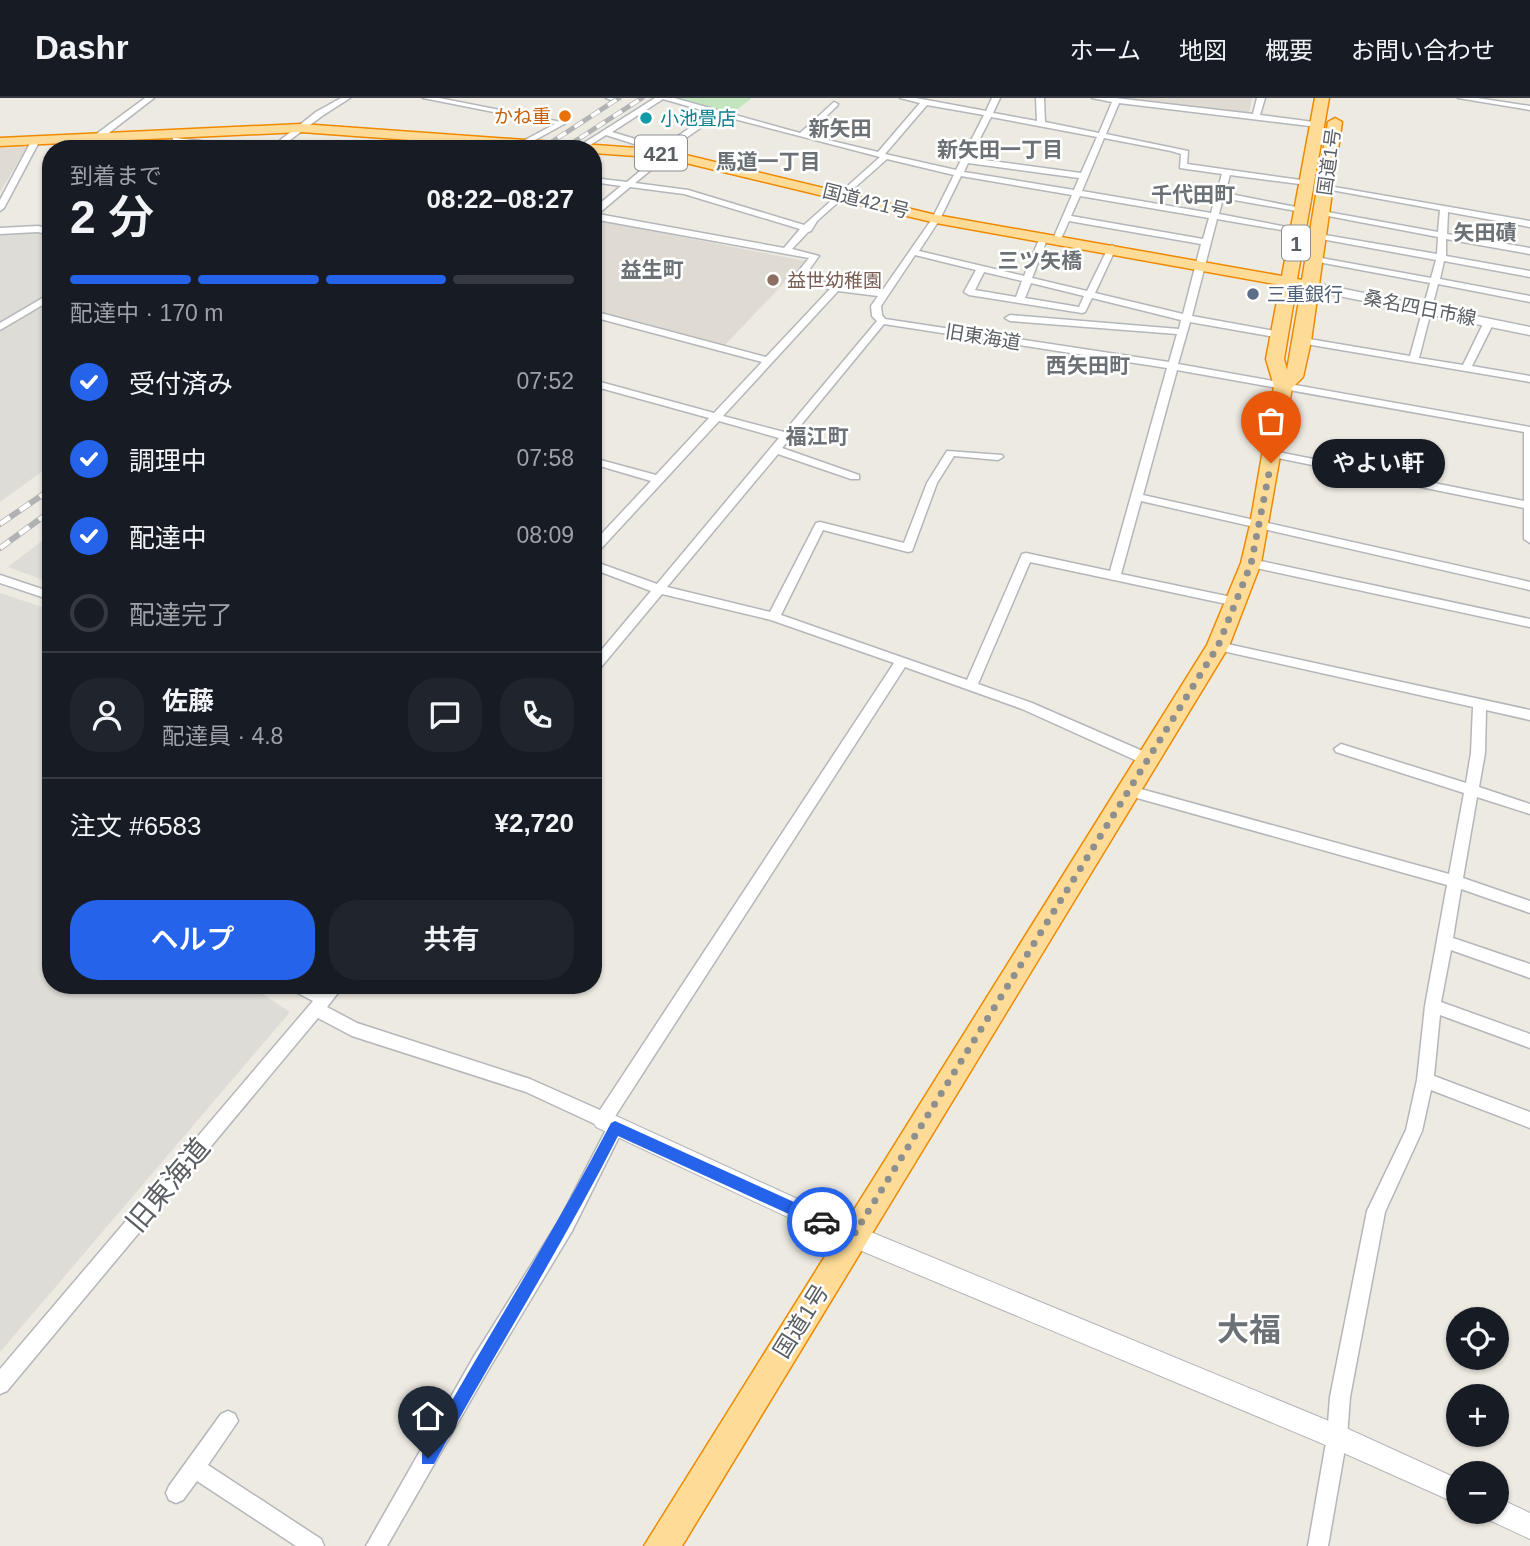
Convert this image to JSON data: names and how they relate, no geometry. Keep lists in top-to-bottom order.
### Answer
{
  "streets": {
    "highway": [
      "421",
      "国道1号",
      "国道421号",
      "1"
    ],
    "main road": ["桑名四日市線"],
    "street": ["旧東海道"]
  },
  "crossings": [
    ["国道1号", "国道421号"],
    ["国道1号", "桑名四日市線"],
    ["国道1号", "旧東海道"],
    ["国道421号", "桑名四日市線"]
  ],
  "districts": [
    "新矢田",
    "新矢田一丁目",
    "馬道一丁目",
    "千代田町",
    "矢田磧",
    "三ツ矢橋",
    "益生町",
    "西矢田町",
    "福江町",
    "大福"
  ],
  "places": [
    "かね重",
    "小池畳店",
    "益世幼稚園",
    "三重銀行",
    "やよい軒"
  ],
  "page": {
    "header": "Dashr",
    "nav": [
      "ホーム",
      "地図",
      "概要",
      "お問い合わせ"
    ],
    "heading": ["2 分", "到着まで", "08:22–08:27"],
    "panel": [
      "佐藤",
      "配達員 · 4.8",
      "注文 #6583",
      "¥2,720"
    ],
    "bar": "配達中 · 170 m",
    "list": [
      ["受付済み", "07:52"],
      ["調理中", "07:58"],
      ["配達中", "08:09"],
      "配達完了"
    ],
    "bubble": "やよい軒",
    "buttons": ["ヘルプ", "共有"],
    "map_buttons": ["+", "−"]
  }
}
